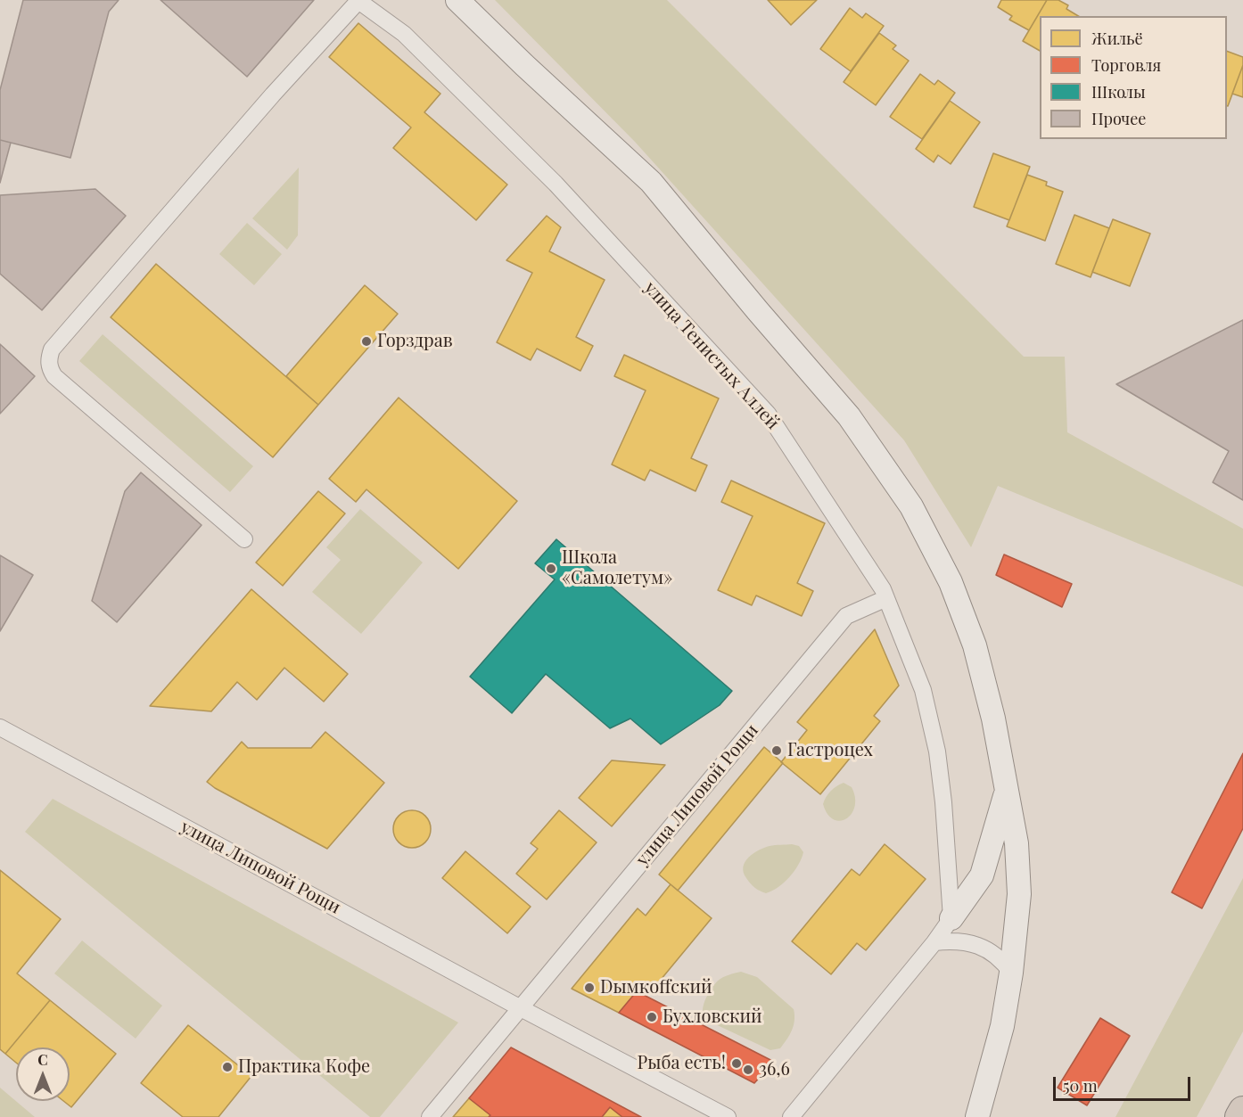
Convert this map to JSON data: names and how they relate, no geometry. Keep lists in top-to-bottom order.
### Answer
{
  "streets": {
    "street": ["улица Тенистых Аллей", "улица Липовой Рощи"]
  },
  "crossings": [
    ["улица Тенистых Аллей", "улица Липовой Рощи"]
  ],
  "places": [
    "Горздрав",
    "Школа «Самолетум»",
    "Гастроцех",
    "Dымкoffский",
    "Бухловский",
    "Рыба есть!",
    "Практика Кофе",
    "36,6"
  ],
  "legend": [
    "Жильё",
    "Торговля",
    "Школы",
    "Прочее"
  ],
  "scale_bar": "50 m",
  "north": "top"
}
